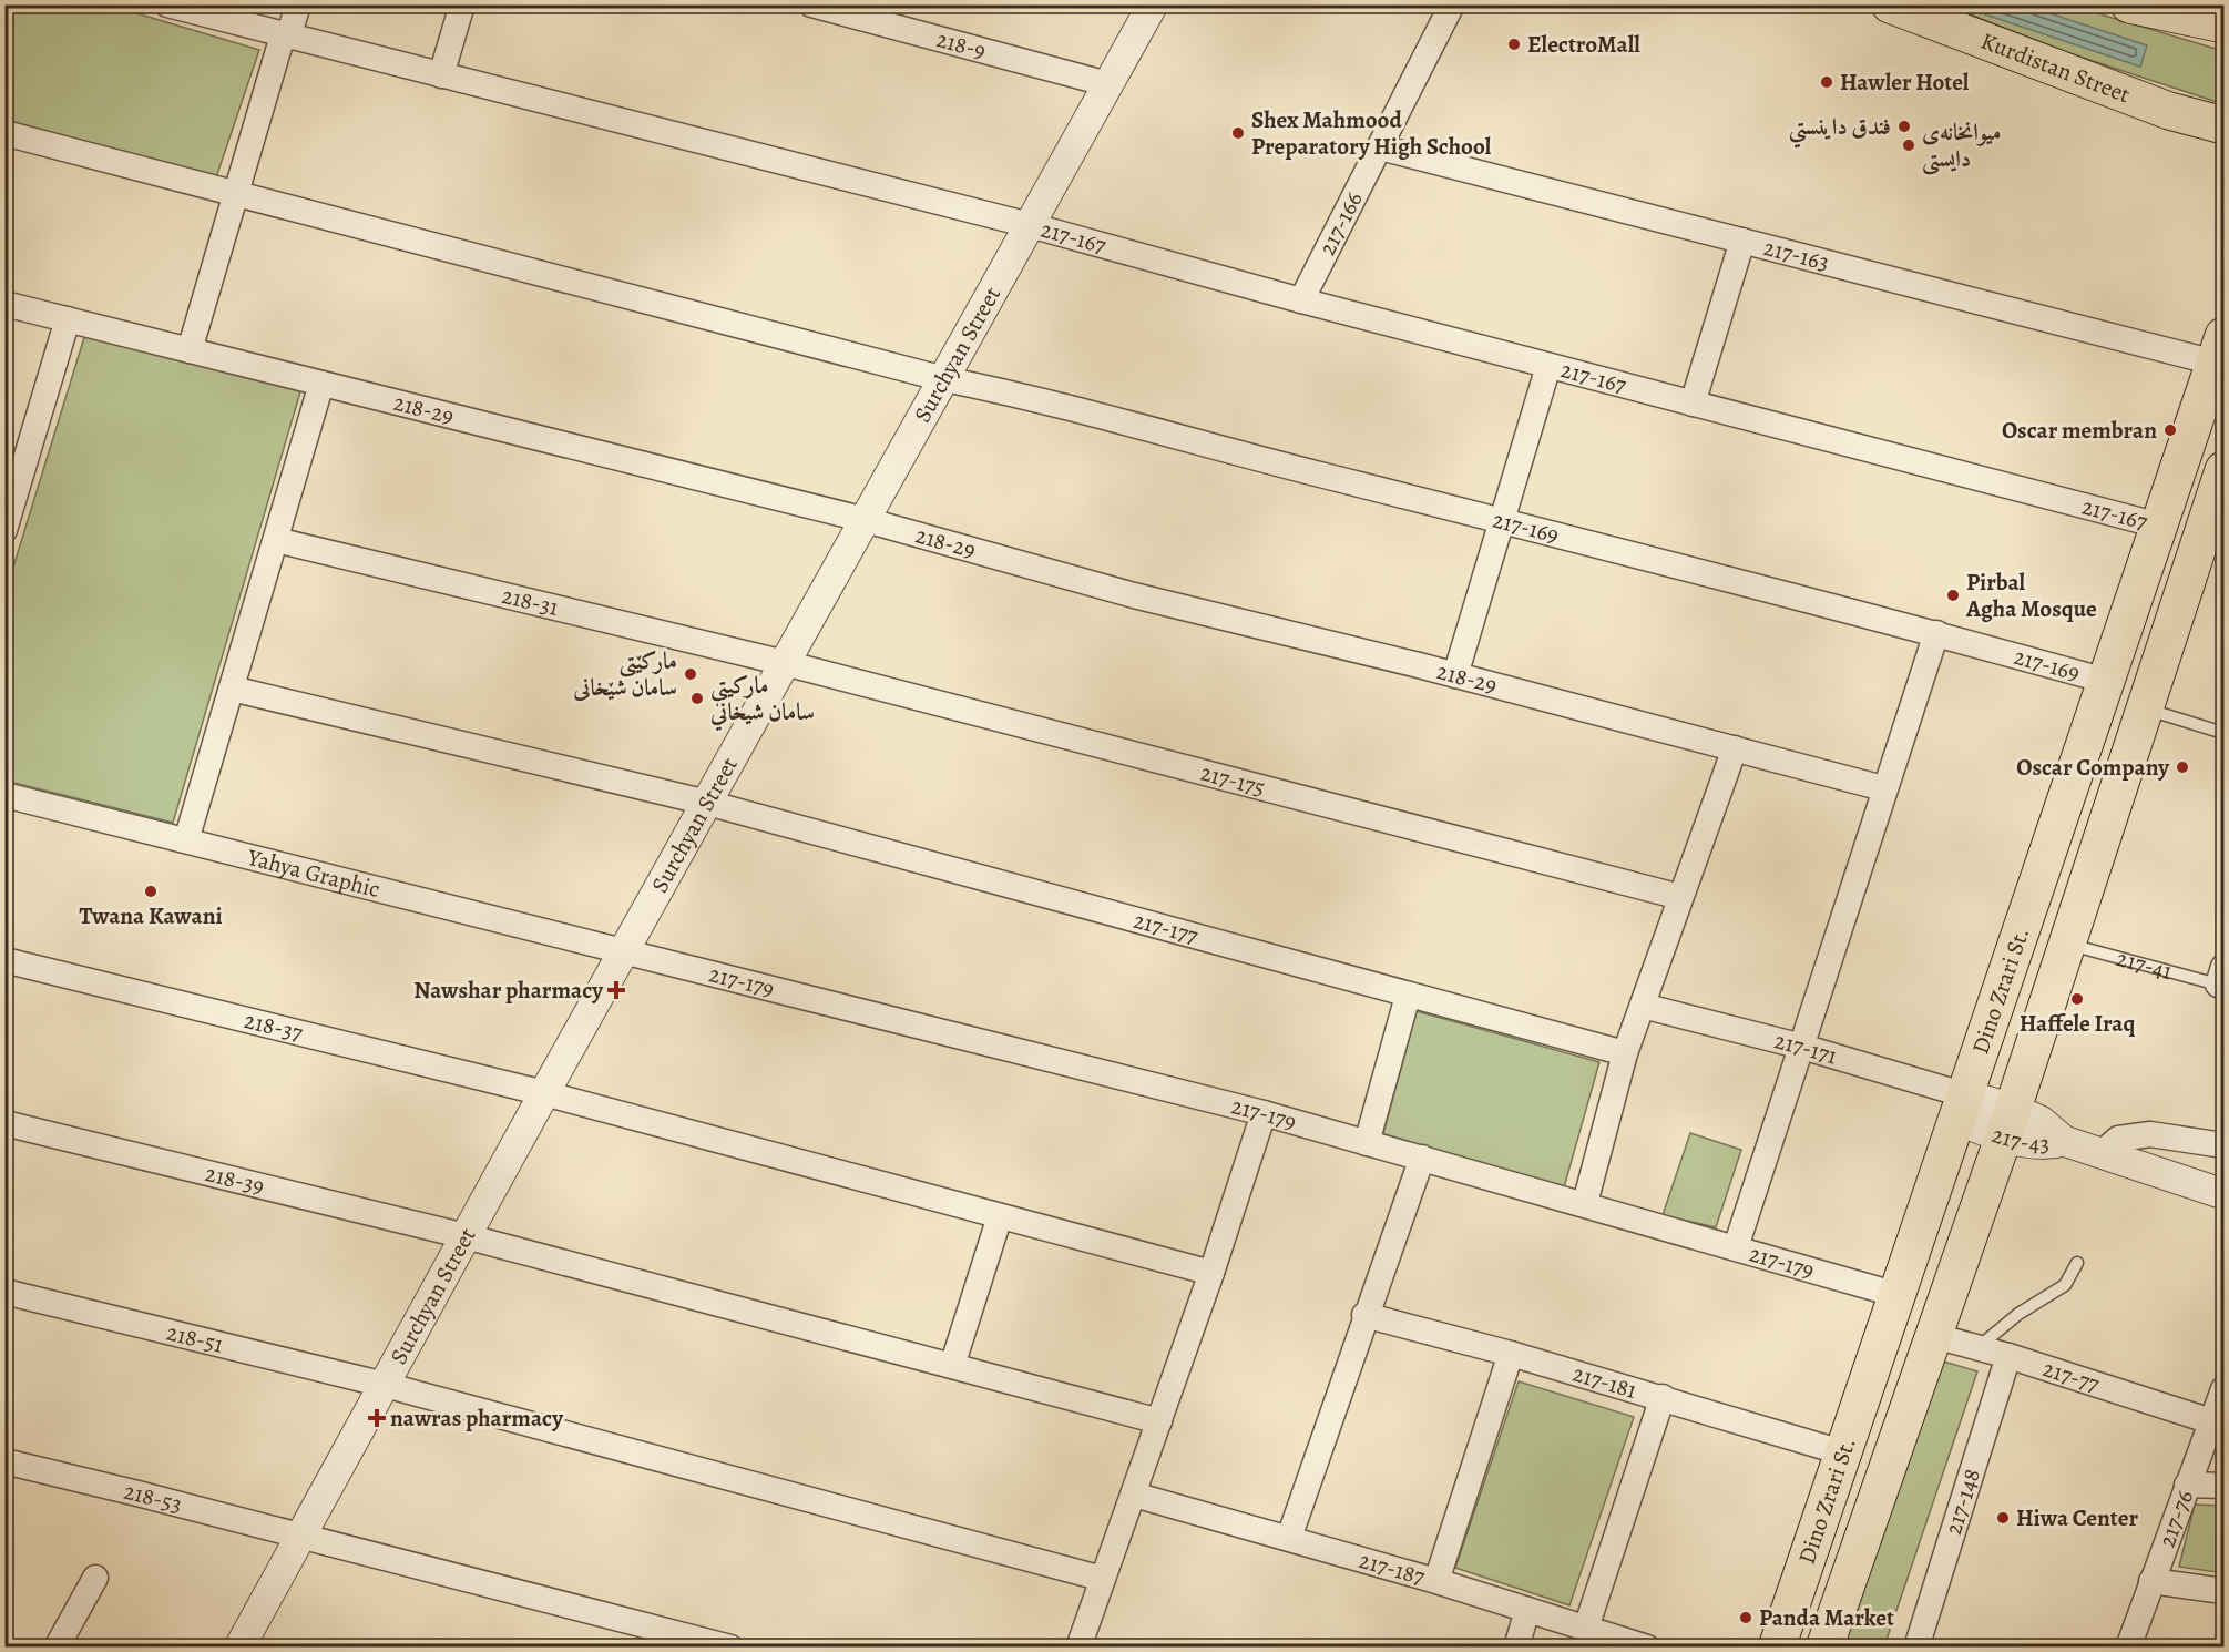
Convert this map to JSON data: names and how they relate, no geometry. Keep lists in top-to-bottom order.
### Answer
{
  "streets": {
    "main road": ["Kurdistan Street", "Dino Zrari St."],
    "street": [
      "218-9",
      "217-166",
      "217-167",
      "217-163",
      "Surchyan Street",
      "218-29",
      "217-169",
      "218-31",
      "217-175",
      "Yahya Graphic",
      "217-177",
      "217-179",
      "218-37",
      "217-171",
      "217-43",
      "218-39",
      "218-51",
      "217-77",
      "217-181",
      "218-53",
      "217-148",
      "217-76",
      "217-187"
    ],
    "lane": ["217-41"]
  },
  "crossings": [
    ["218-9", "Surchyan Street"],
    ["217-166", "217-167"],
    ["217-166", "217-163"],
    ["217-167", "Surchyan Street"],
    ["217-167", "Dino Zrari St."],
    ["217-163", "Dino Zrari St."],
    ["Surchyan Street", "218-29"],
    ["Surchyan Street", "217-169"],
    ["Surchyan Street", "218-31"],
    ["Surchyan Street", "217-175"],
    ["Surchyan Street", "Yahya Graphic"],
    ["Surchyan Street", "217-177"],
    ["Surchyan Street", "217-179"],
    ["Surchyan Street", "218-37"],
    ["Surchyan Street", "218-39"],
    ["Surchyan Street", "218-51"],
    ["Surchyan Street", "218-53"],
    ["217-169", "Dino Zrari St."],
    ["218-31", "217-175"],
    ["Yahya Graphic", "217-179"],
    ["217-41", "Dino Zrari St."],
    ["217-179", "Dino Zrari St."],
    ["Dino Zrari St.", "217-171"],
    ["Dino Zrari St.", "217-43"],
    ["Dino Zrari St.", "217-77"],
    ["Dino Zrari St.", "217-181"],
    ["217-171", "217-43"],
    ["217-77", "217-148"],
    ["217-77", "217-76"]
  ],
  "places": {
    "other": [
      "ElectroMall",
      "Hawler Hotel",
      "فندق داينستي",
      "Shex Mahmood Preparatory High School",
      "میوانخانەی دایستی",
      "Oscar membran",
      "Pirbal Agha Mosque",
      "مارکێتی سامان شێخانی",
      "ماركيتي سامان شيخاني",
      "Oscar Company",
      "Twana Kawani",
      "Haffele Iraq",
      "Hiwa Center",
      "Panda Market"
    ],
    "health": ["Nawshar pharmacy", "nawras pharmacy"]
  }
}
